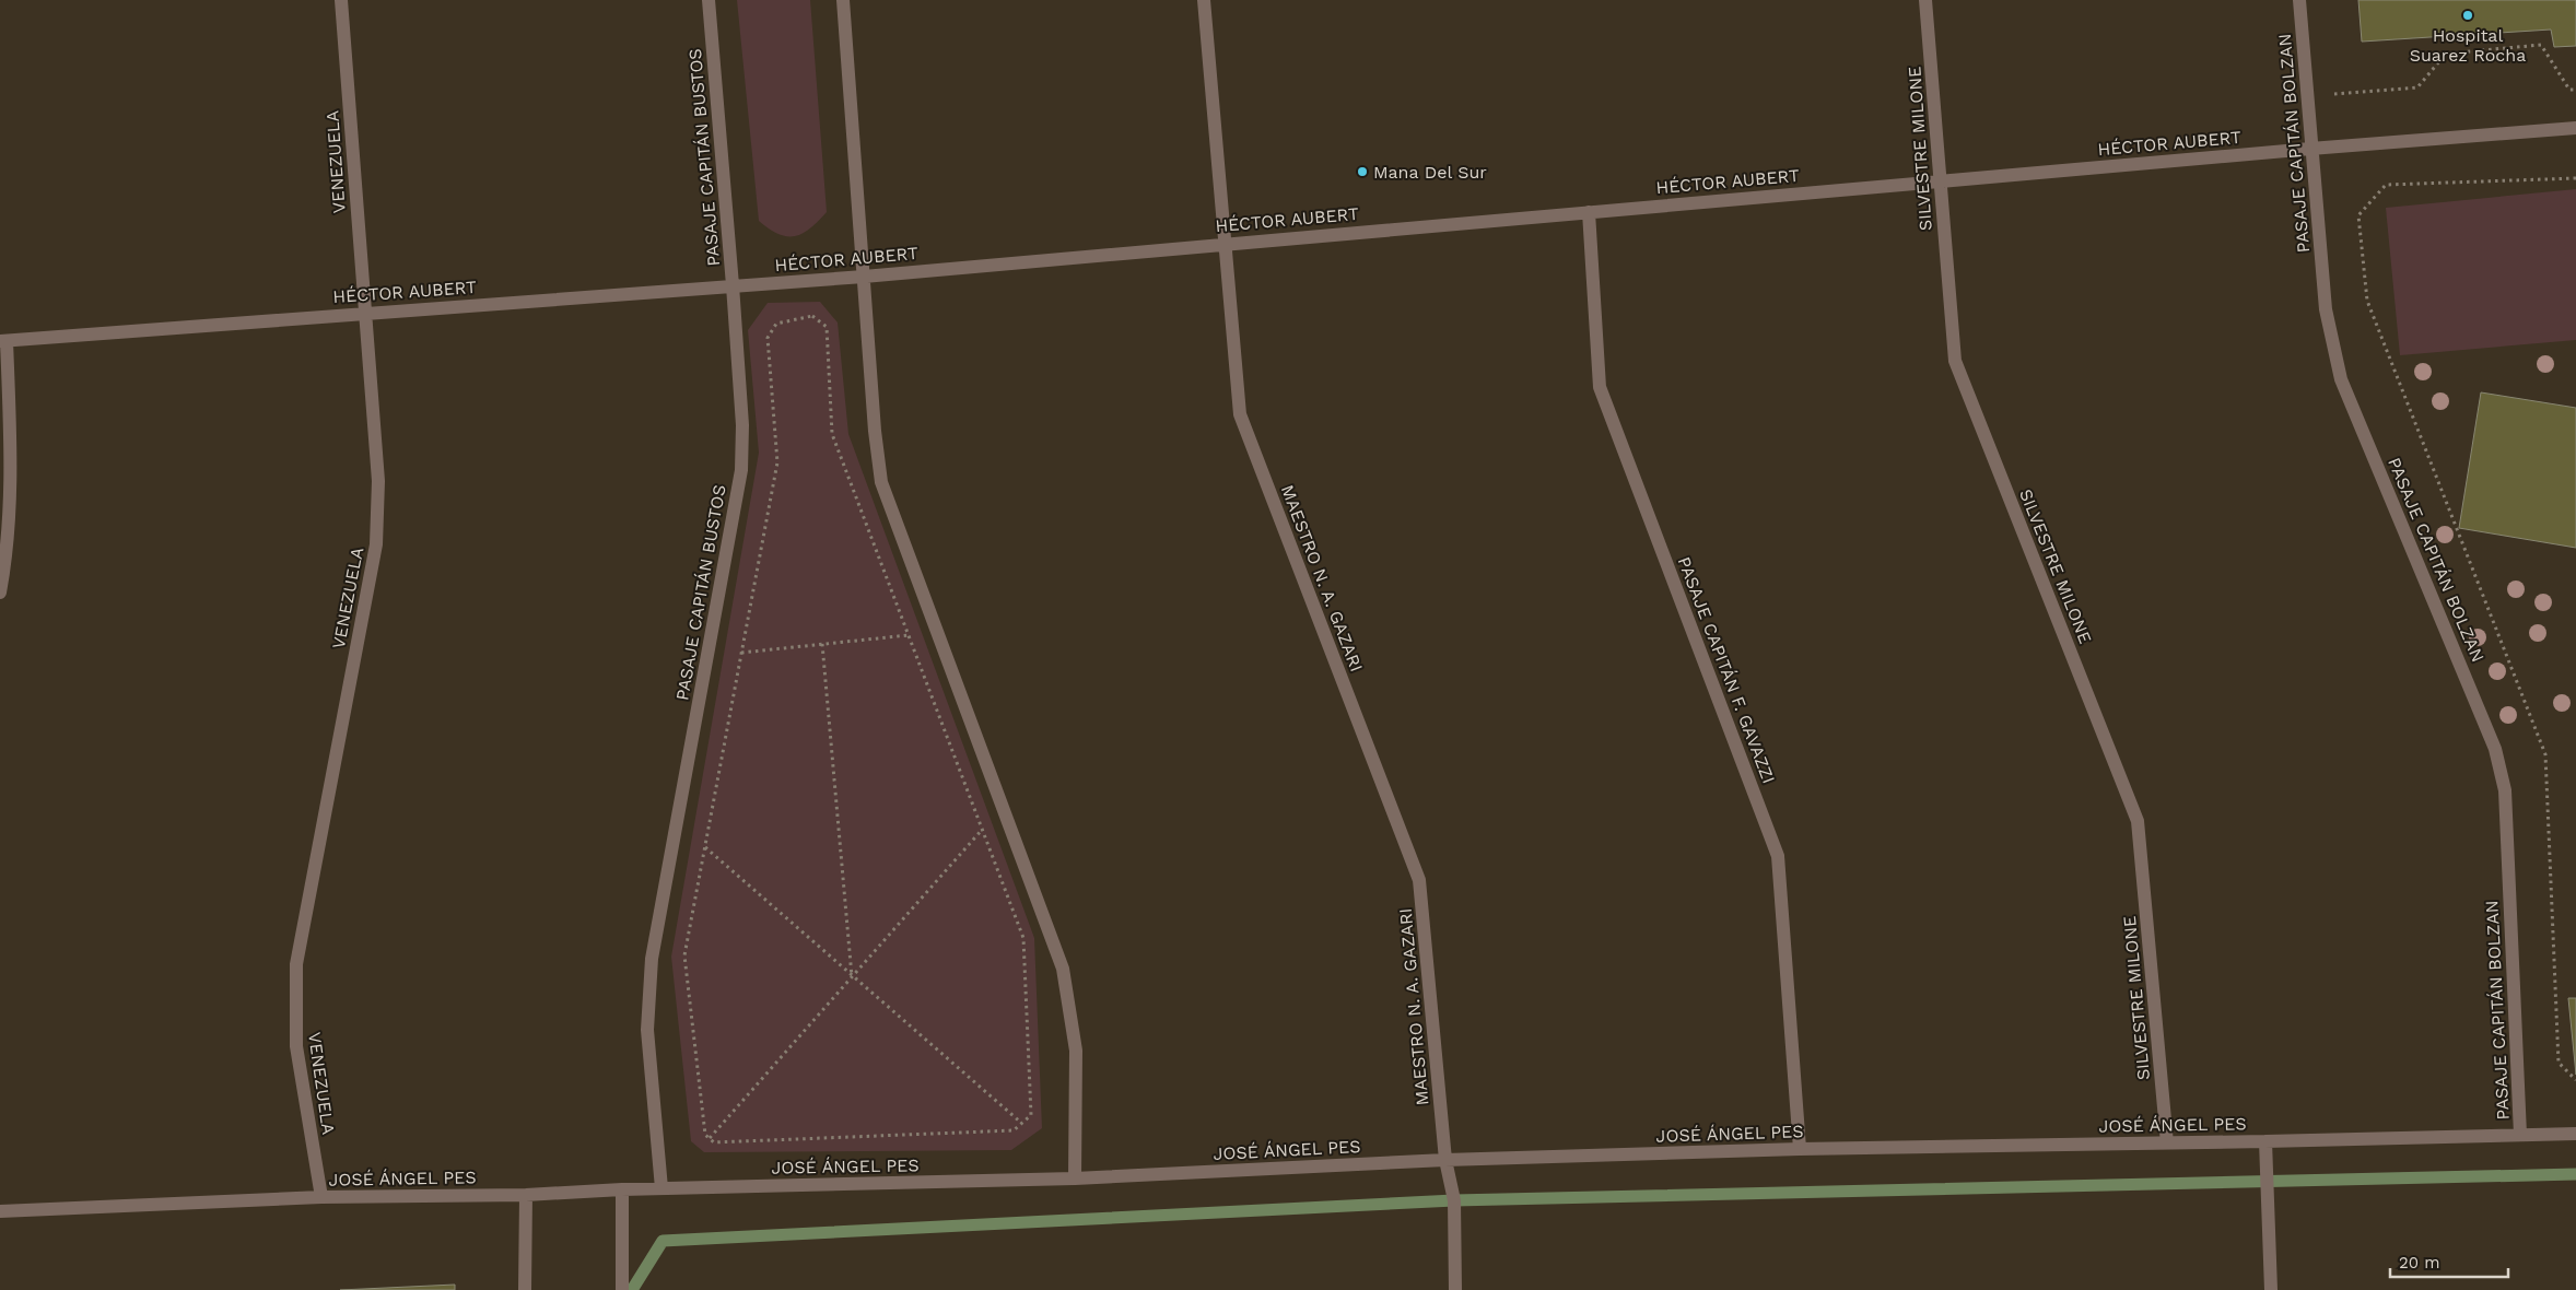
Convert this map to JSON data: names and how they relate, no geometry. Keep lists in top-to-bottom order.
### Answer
{
  "streets": {
    "street": [
      "HÉCTOR AUBERT",
      "PASAJE CAPITÁN BOLZAN",
      "SILVESTRE MILONE",
      "PASAJE CAPITÁN BUSTOS",
      "VENEZUELA",
      "MAESTRO N. A. GAZARI",
      "PASAJE CAPITÁN F. GAVAZZI",
      "JOSÉ ÁNGEL PES"
    ]
  },
  "crossings": [
    ["HÉCTOR AUBERT", "PASAJE CAPITÁN BOLZAN"],
    ["HÉCTOR AUBERT", "SILVESTRE MILONE"],
    ["HÉCTOR AUBERT", "PASAJE CAPITÁN BUSTOS"],
    ["HÉCTOR AUBERT", "VENEZUELA"],
    ["HÉCTOR AUBERT", "MAESTRO N. A. GAZARI"],
    ["HÉCTOR AUBERT", "PASAJE CAPITÁN F. GAVAZZI"],
    ["PASAJE CAPITÁN BOLZAN", "JOSÉ ÁNGEL PES"],
    ["SILVESTRE MILONE", "JOSÉ ÁNGEL PES"],
    ["PASAJE CAPITÁN BUSTOS", "JOSÉ ÁNGEL PES"],
    ["VENEZUELA", "JOSÉ ÁNGEL PES"],
    ["MAESTRO N. A. GAZARI", "JOSÉ ÁNGEL PES"],
    ["PASAJE CAPITÁN F. GAVAZZI", "JOSÉ ÁNGEL PES"]
  ],
  "places": ["Hospital Suarez Rocha", "Mana Del Sur"],
  "scale_bar": "20 m"
}
